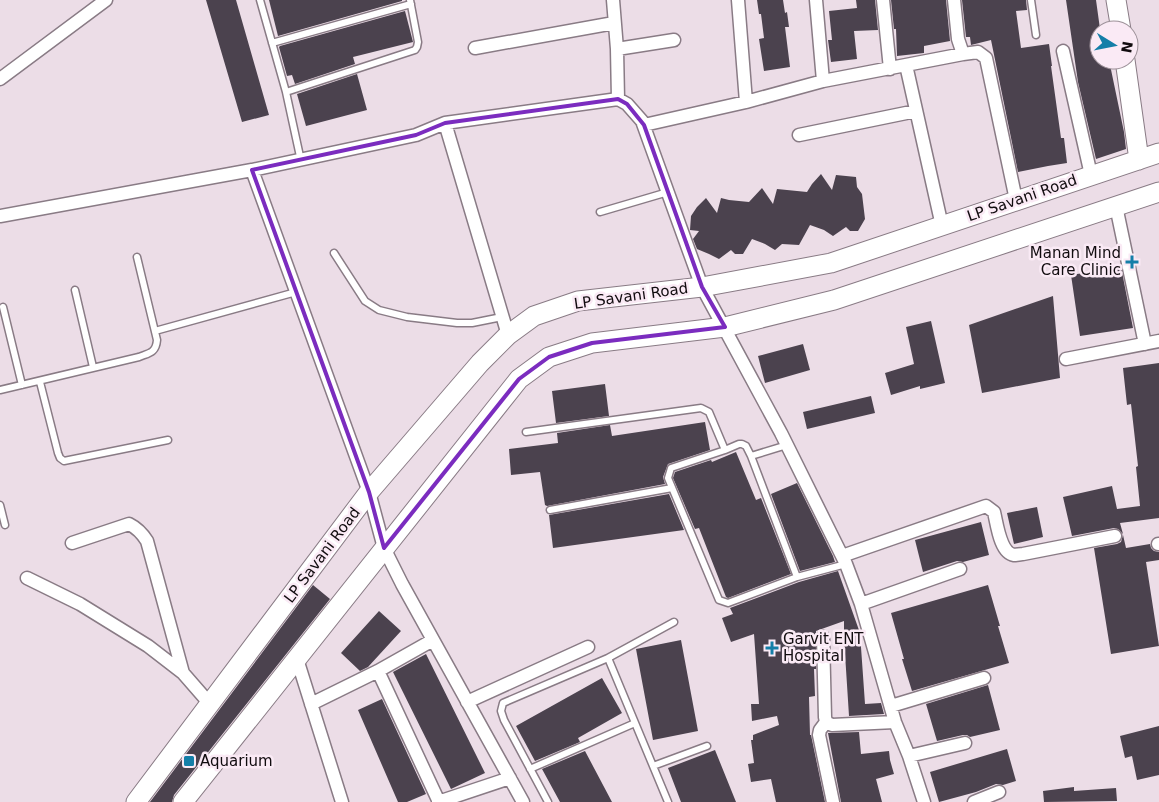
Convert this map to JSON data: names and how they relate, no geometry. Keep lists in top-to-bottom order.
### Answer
{
  "streets": {
    "main road": ["LP Savani Road"]
  },
  "places": {
    "health": ["Manan Mind Care Clinic", "Garvit ENT Hospital"],
    "transit": ["Aquarium"]
  },
  "north": "right"
}
